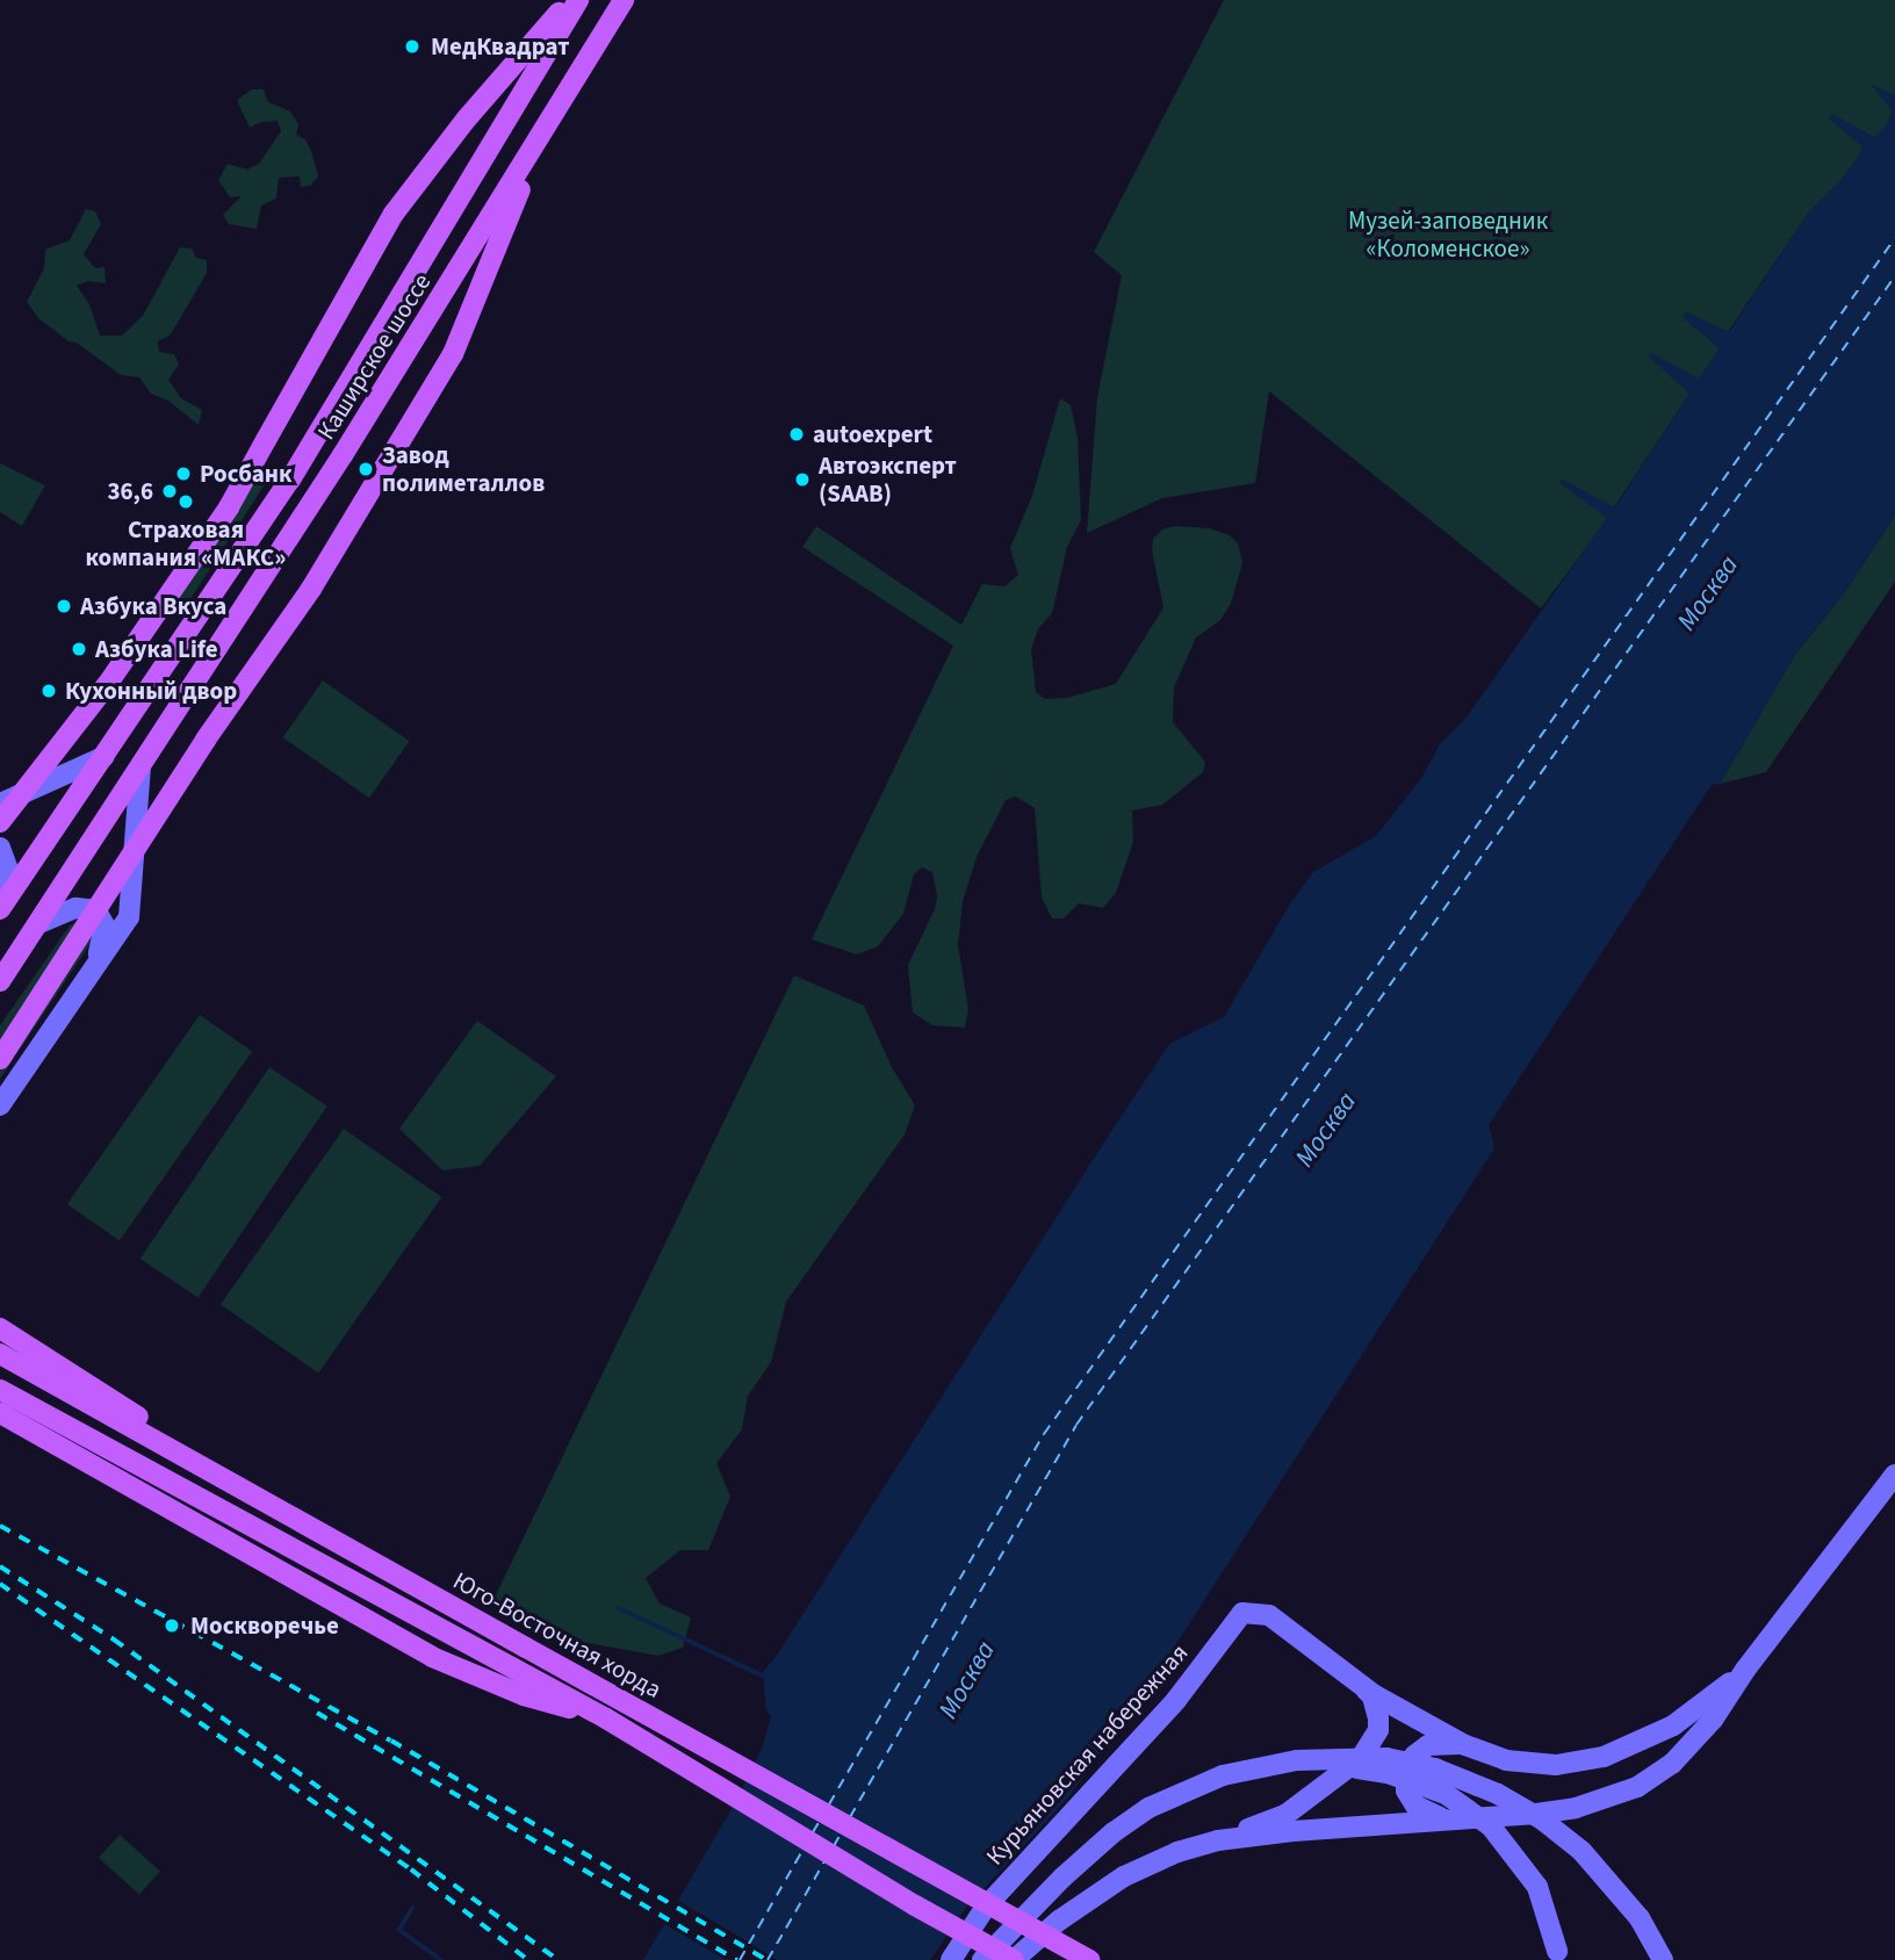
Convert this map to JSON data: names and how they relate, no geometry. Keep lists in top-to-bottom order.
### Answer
{
  "streets": {
    "main road": ["Каширское шоссе", "Юго-Восточная хорда"],
    "street": ["Курьяновская набережная"]
  },
  "crossings": [
    ["Юго-Восточная хорда", "Курьяновская набережная"]
  ],
  "water": ["Москва"],
  "parks": ["Музей-заповедник «Коломенское»"],
  "places": [
    "МедКвадрат",
    "autoexpert",
    "Завод полиметаллов",
    "Росбанк",
    "Автоэксперт (SAAB)",
    "36,6",
    "Страховая компания «МАКС»",
    "Азбука Вкуса",
    "Азбука Life",
    "Кухонный двор",
    "Москворечье"
  ]
}
